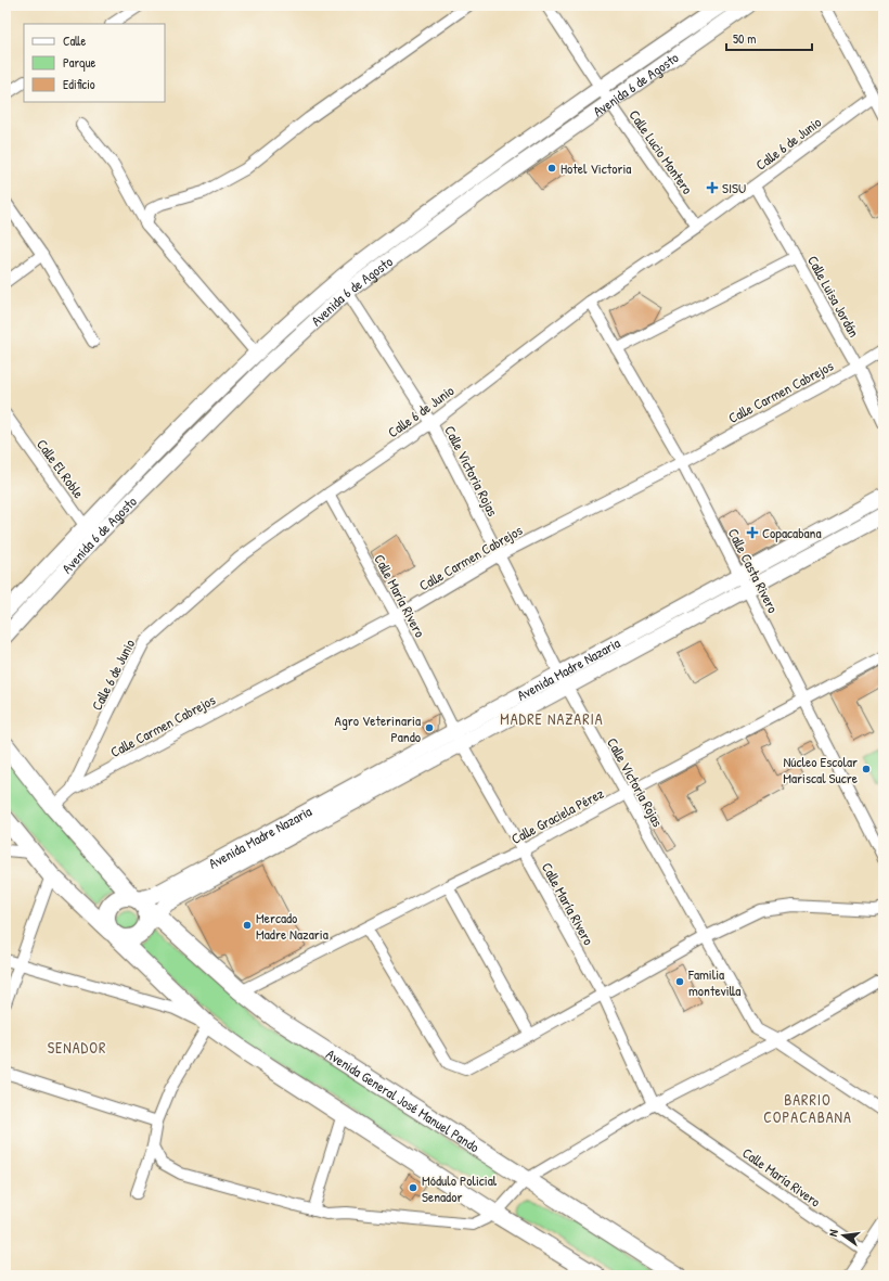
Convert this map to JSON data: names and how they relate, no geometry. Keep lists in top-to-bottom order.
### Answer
{
  "streets": {
    "main road": ["Avenida 6 de Agosto", "Avenida Madre Nazaria", "Avenida General José Manuel Pando"],
    "street": [
      "Calle 6 de Junio",
      "Calle Lucio Montero",
      "Calle Luisa Jordán",
      "Calle Carmen Cabrejos",
      "Calle El Roble",
      "Calle Victoria Rojas",
      "Calle Casta Rivero",
      "Calle María Rivero",
      "Calle Graciela Pérez"
    ]
  },
  "crossings": [
    ["Avenida 6 de Agosto", "Calle Lucio Montero"],
    ["Avenida 6 de Agosto", "Calle El Roble"],
    ["Avenida 6 de Agosto", "Calle Victoria Rojas"],
    ["Calle 6 de Junio", "Calle Lucio Montero"],
    ["Calle 6 de Junio", "Calle Luisa Jordán"],
    ["Calle 6 de Junio", "Calle Carmen Cabrejos"],
    ["Calle 6 de Junio", "Calle Victoria Rojas"],
    ["Calle 6 de Junio", "Calle Casta Rivero"],
    ["Calle 6 de Junio", "Calle María Rivero"],
    ["Calle 6 de Junio", "Avenida General José Manuel Pando"],
    ["Calle Luisa Jordán", "Calle Carmen Cabrejos"],
    ["Calle Carmen Cabrejos", "Calle Victoria Rojas"],
    ["Calle Carmen Cabrejos", "Calle Casta Rivero"],
    ["Calle Carmen Cabrejos", "Calle María Rivero"],
    ["Calle Victoria Rojas", "Avenida Madre Nazaria"],
    ["Calle Victoria Rojas", "Calle Graciela Pérez"],
    ["Calle Casta Rivero", "Avenida Madre Nazaria"],
    ["Calle Casta Rivero", "Calle Graciela Pérez"],
    ["Calle María Rivero", "Avenida Madre Nazaria"],
    ["Calle María Rivero", "Calle Graciela Pérez"],
    ["Avenida Madre Nazaria", "Avenida General José Manuel Pando"],
    ["Calle Graciela Pérez", "Avenida General José Manuel Pando"]
  ],
  "districts": ["MADRE NAZARIA", "SENADOR", "BARRIO COPACABANA"],
  "places": {
    "other": [
      "Hotel Victoria",
      "Agro Veterinaria Pando",
      "Núcleo Escolar Mariscal Sucre",
      "Mercado Madre Nazaria",
      "Familia montevilla",
      "Módulo Policial Senador"
    ],
    "health": ["SISU", "Copacabana"]
  },
  "legend": ["Calle", "Parque", "Edificio"],
  "scale_bar": "50 m",
  "north": "left"
}
